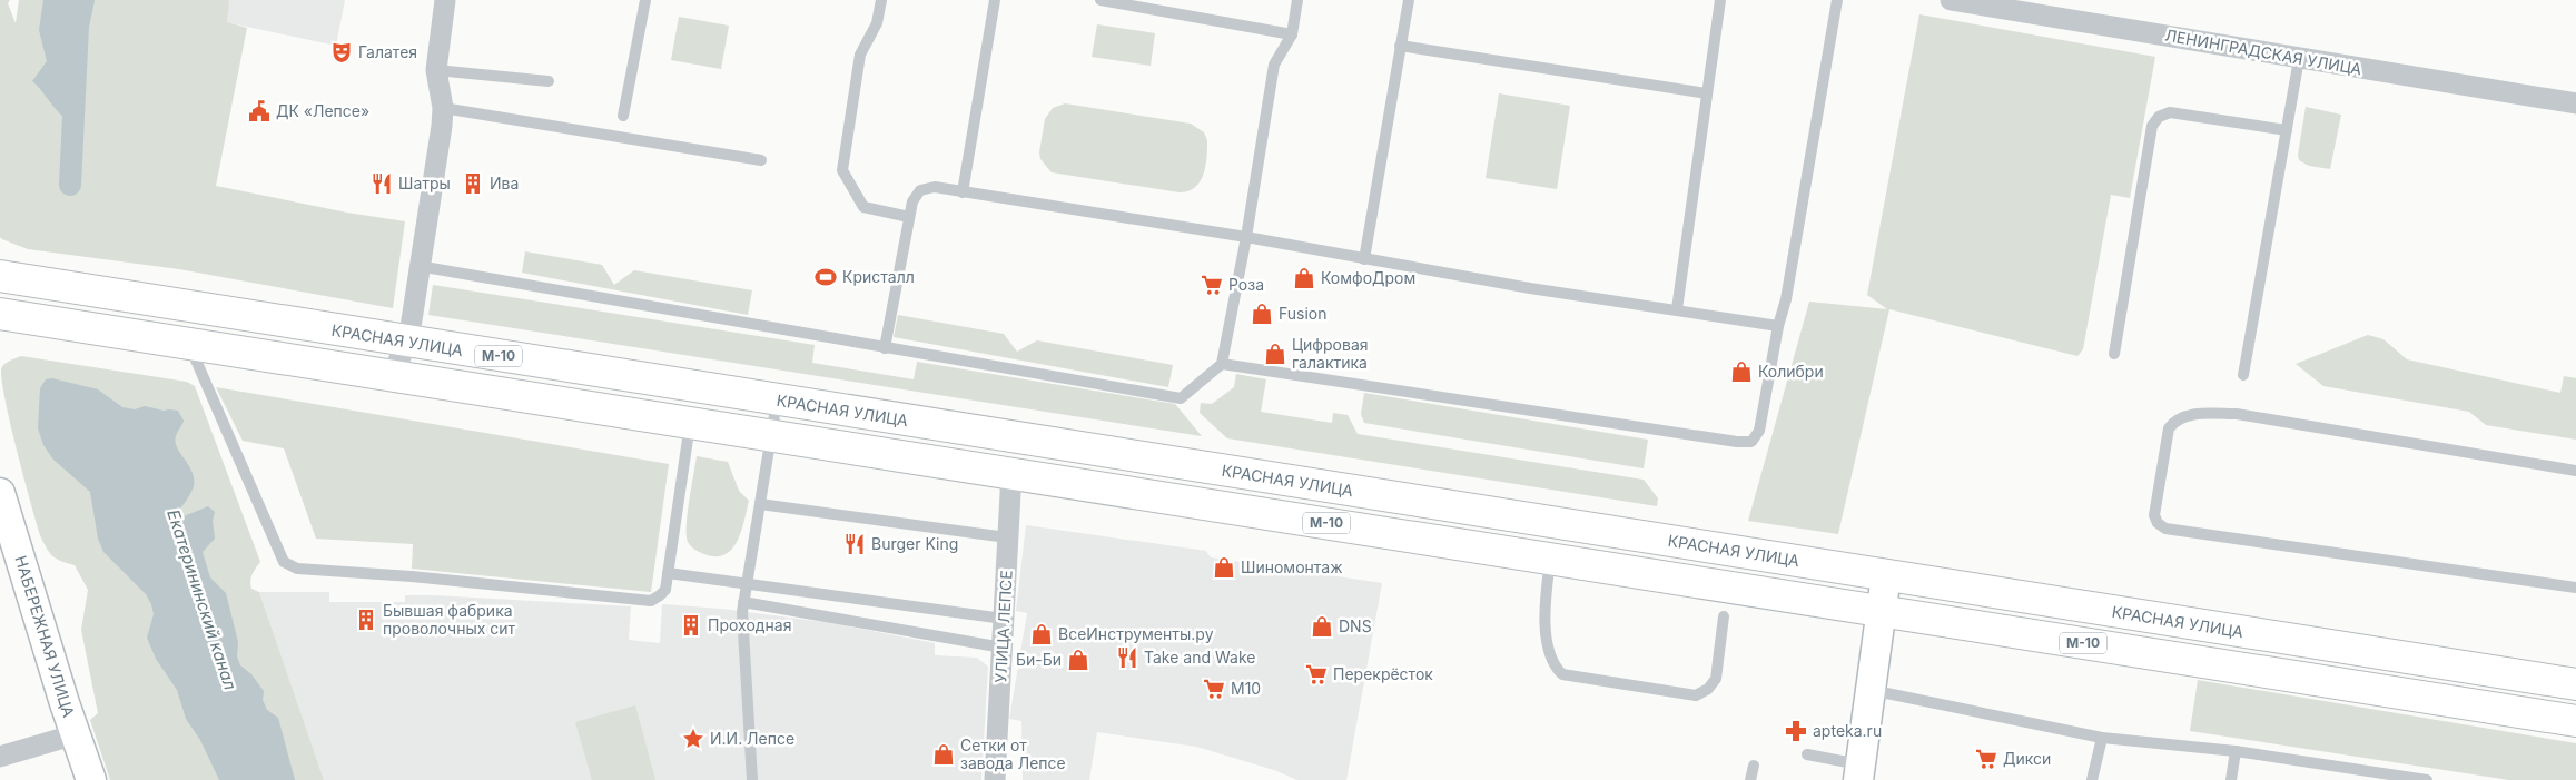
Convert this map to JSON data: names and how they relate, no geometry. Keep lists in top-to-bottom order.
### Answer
{
  "streets": {
    "highway": ["КРАСНАЯ УЛИЦА", "М-10"],
    "street": ["ЛЕНИНГРАДСКАЯ УЛИЦА", "УЛИЦА ЛЕПСЕ", "НАБЕРЕЖНАЯ УЛИЦА"]
  },
  "crossings": [
    ["М-10", "УЛИЦА ЛЕПСЕ"]
  ],
  "water": ["Екатерининский канал"],
  "places": {
    "theatre": ["Галатея"],
    "public building": ["ДК «Лепсе»"],
    "restaurant": ["Шатры", "Burger King", "Take and Wake"],
    "building": ["Ива", "Бывшая фабрика проволочных сит", "Проходная"],
    "sports": ["Кристалл"],
    "shop": [
      "КомфоДром",
      "Fusion",
      "Цифровая галактика",
      "Колибри",
      "Шиномонтаж",
      "DNS",
      "ВсеИнструменты.ру",
      "Би-Би",
      "Сетки от завода Лепсе"
    ],
    "supermarket": [
      "Роза",
      "Перекрёсток",
      "М10",
      "Дикси"
    ],
    "pharmacy": ["apteka.ru"],
    "place": ["И.И. Лепсе"]
  }
}
